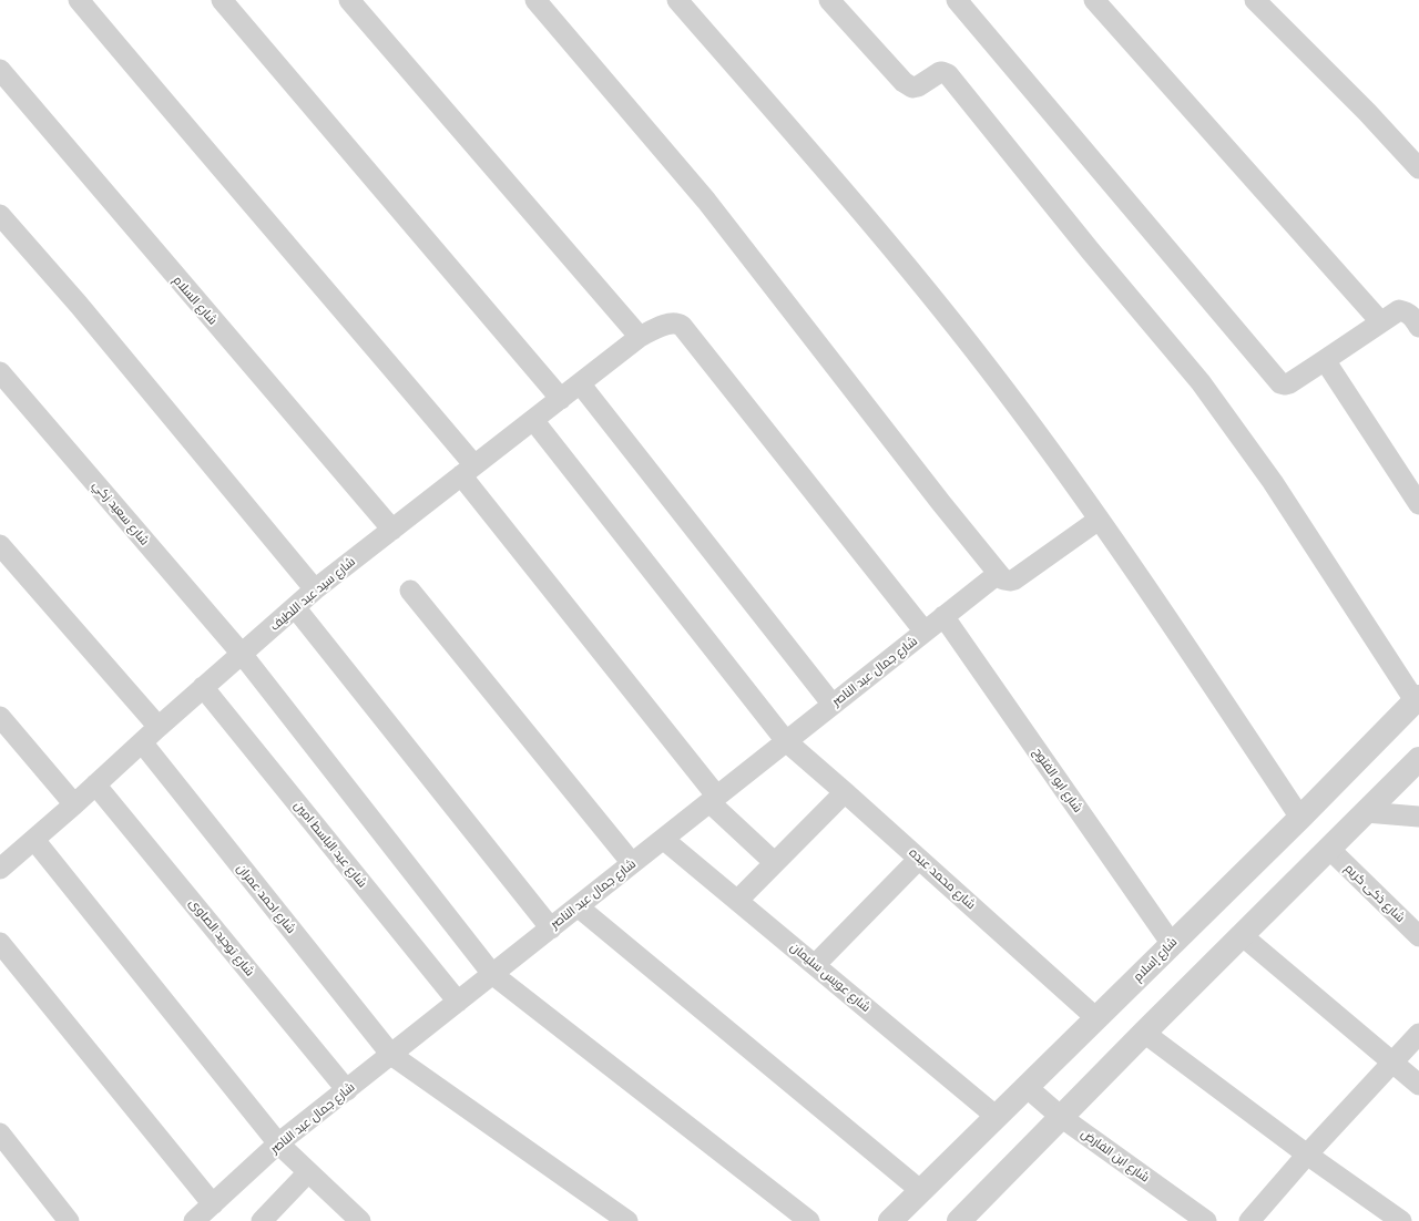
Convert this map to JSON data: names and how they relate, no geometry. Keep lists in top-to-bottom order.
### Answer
{
  "streets": {
    "street": [
      "شارع السلام",
      "شارع سعيد زكي",
      "شارع سيد عبد اللطيف",
      "شارع جمال عبد الناصر",
      "شارع ابو الفتوح",
      "شارع عبد الباسط امين",
      "شارع محمد عبده",
      "شارع ذكى كريم",
      "شارع احمد عمران",
      "شارع توحيد الصاوى",
      "شارع إسلام",
      "شارع عويس سليمان",
      "شارع ابن الفارض"
    ]
  },
  "crossings": [
    ["شارع السلام", "شارع سيد عبد اللطيف"],
    ["شارع سعيد زكي", "شارع سيد عبد اللطيف"],
    ["شارع سعيد زكي", "شارع جمال عبد الناصر"],
    ["شارع سيد عبد اللطيف", "شارع جمال عبد الناصر"],
    ["شارع سيد عبد اللطيف", "شارع عبد الباسط امين"],
    ["شارع سيد عبد اللطيف", "شارع محمد عبده"],
    ["شارع سيد عبد اللطيف", "شارع احمد عمران"],
    ["شارع سيد عبد اللطيف", "شارع توحيد الصاوى"],
    ["شارع جمال عبد الناصر", "شارع ابو الفتوح"],
    ["شارع جمال عبد الناصر", "شارع عبد الباسط امين"],
    ["شارع جمال عبد الناصر", "شارع محمد عبده"],
    ["شارع جمال عبد الناصر", "شارع احمد عمران"],
    ["شارع جمال عبد الناصر", "شارع توحيد الصاوى"],
    ["شارع جمال عبد الناصر", "شارع عويس سليمان"],
    ["شارع ابو الفتوح", "شارع إسلام"],
    ["شارع محمد عبده", "شارع إسلام"],
    ["شارع إسلام", "شارع عويس سليمان"],
    ["شارع إسلام", "شارع ابن الفارض"]
  ]
}
